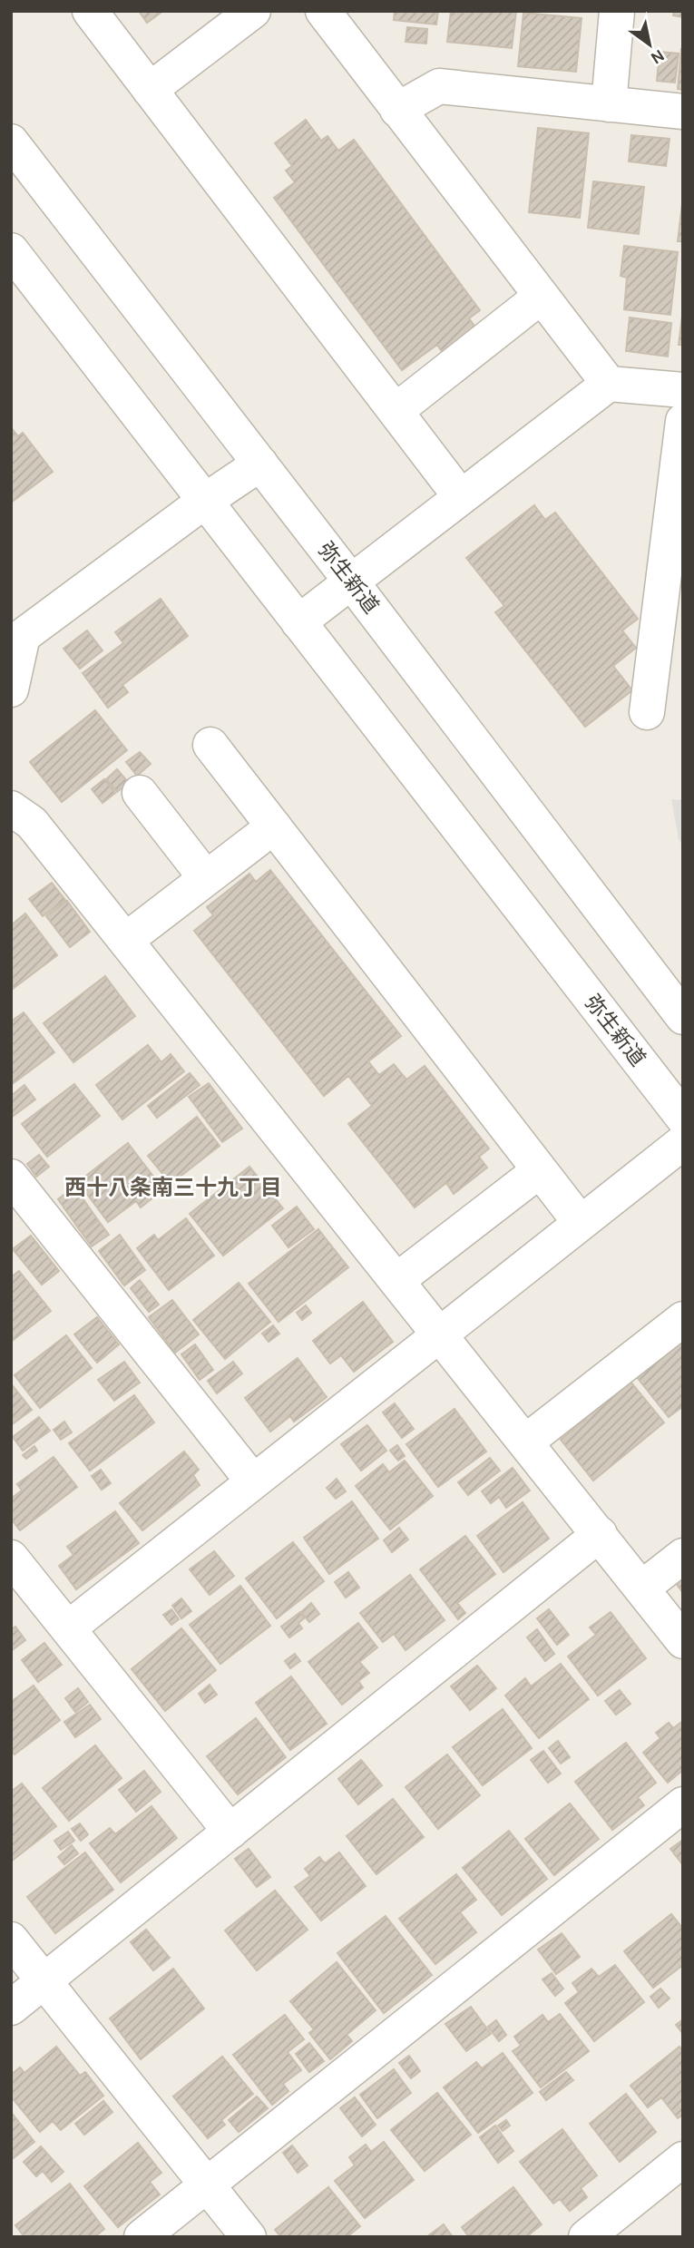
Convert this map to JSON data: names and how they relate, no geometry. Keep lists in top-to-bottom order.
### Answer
{
  "streets": {
    "street": ["弥生新道"]
  },
  "districts": ["西十八条南三十九丁目"],
  "north": "bottom right"
}
